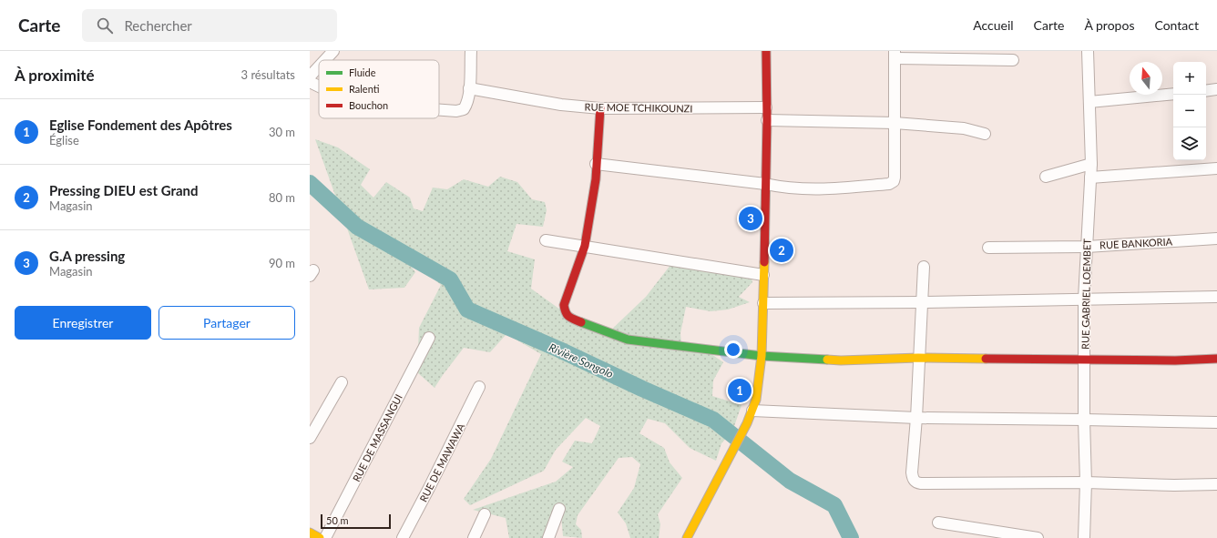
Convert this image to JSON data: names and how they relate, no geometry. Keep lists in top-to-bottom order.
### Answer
{
  "streets": {
    "street": [
      "RUE MOE TCHIKOUNZI",
      "RUE BANKORIA",
      "RUE GABRIEL LOEMBET",
      "RUE DE MASSANGUI",
      "RUE DE MAWAWA"
    ]
  },
  "crossings": [
    ["RUE BANKORIA", "RUE GABRIEL LOEMBET"]
  ],
  "water": ["Rivière Songolo"],
  "legend": ["Fluide", "Ralenti", "Bouchon"],
  "scale_bar": "50 m",
  "north": "top",
  "page": {
    "header": "Carte",
    "search": "Rechercher",
    "nav": [
      "Accueil",
      "Carte",
      "À propos",
      "Contact"
    ],
    "heading": ["À proximité", "3 résultats"],
    "map_buttons": ["+", "−"],
    "list": [
      {
        "mark": "1",
        "name": "Eglise Fondement des Apôtres",
        "note": "Église",
        "value": "30 m"
      },
      {
        "mark": "2",
        "name": "Pressing DIEU est Grand",
        "note": "Magasin",
        "value": "80 m"
      },
      {
        "mark": "3",
        "name": "G.A pressing",
        "note": "Magasin",
        "value": "90 m"
      }
    ],
    "pins": ["3", "2", "1"],
    "buttons": ["Enregistrer", "Partager"],
    "scale": "50 m"
  }
}
